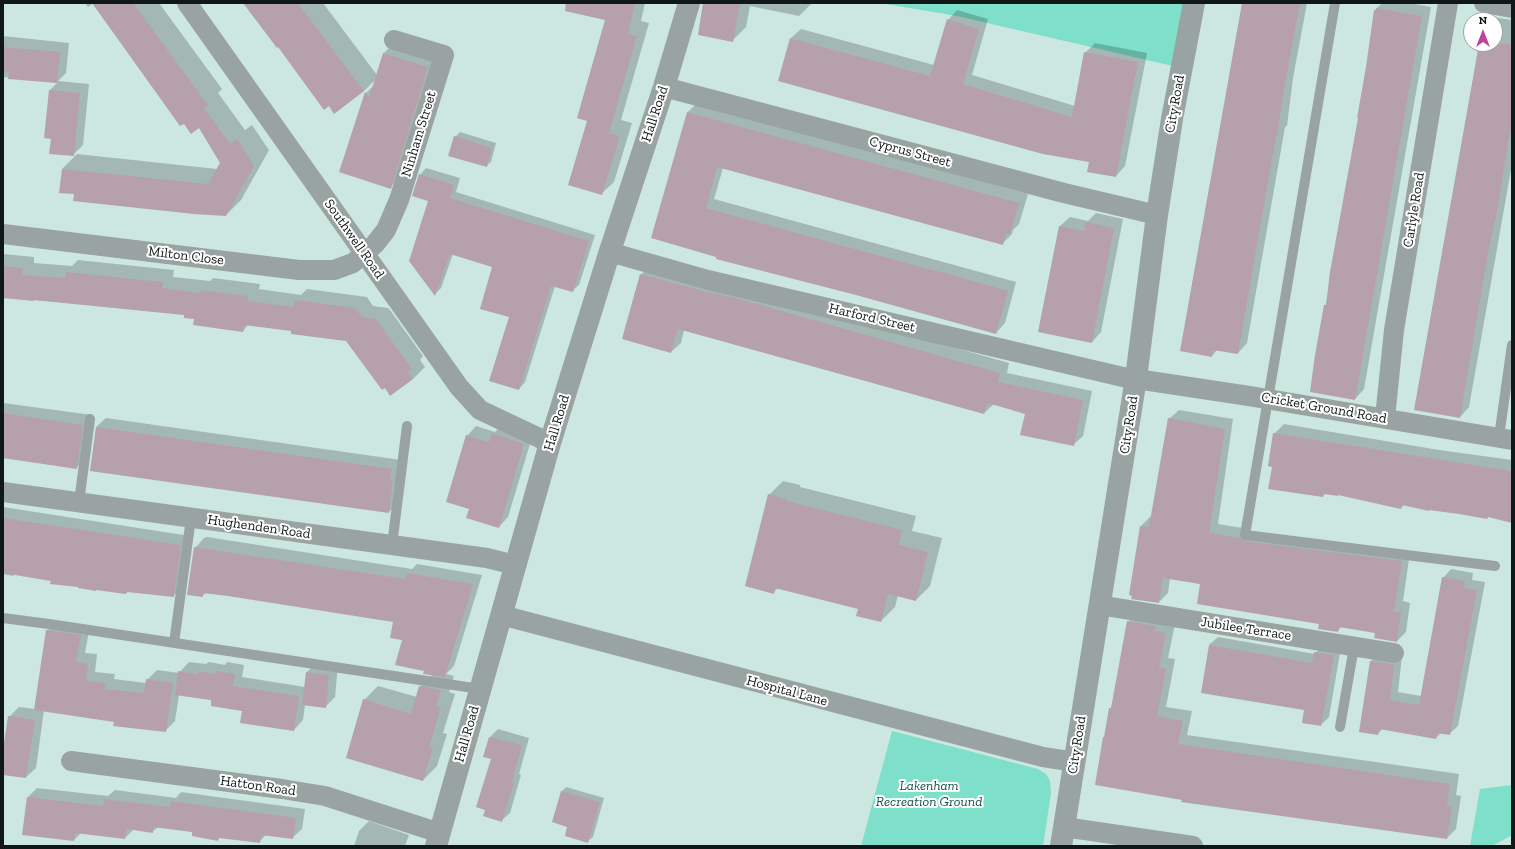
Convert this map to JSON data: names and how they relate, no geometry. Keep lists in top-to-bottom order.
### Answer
{
  "streets": {
    "street": [
      "City Road",
      "Hall Road",
      "Ninham Street",
      "Cyprus Street",
      "Carlyle Road",
      "Southwell Road",
      "Milton Close",
      "Harford Street",
      "Cricket Ground Road",
      "Hughenden Road",
      "Jubilee Terrace",
      "Hospital Lane",
      "Hatton Road"
    ]
  },
  "crossings": [
    ["City Road", "Cyprus Street"],
    ["City Road", "Harford Street"],
    ["City Road", "Cricket Ground Road"],
    ["City Road", "Jubilee Terrace"],
    ["City Road", "Hospital Lane"],
    ["Hall Road", "Cyprus Street"],
    ["Hall Road", "Southwell Road"],
    ["Hall Road", "Harford Street"],
    ["Hall Road", "Hughenden Road"],
    ["Hall Road", "Hospital Lane"],
    ["Hall Road", "Hatton Road"],
    ["Ninham Street", "Southwell Road"],
    ["Ninham Street", "Milton Close"],
    ["Carlyle Road", "Cricket Ground Road"],
    ["Southwell Road", "Milton Close"],
    ["Harford Street", "Cricket Ground Road"]
  ],
  "parks": ["Lakenham Recreation Ground"],
  "north": "top"
}
